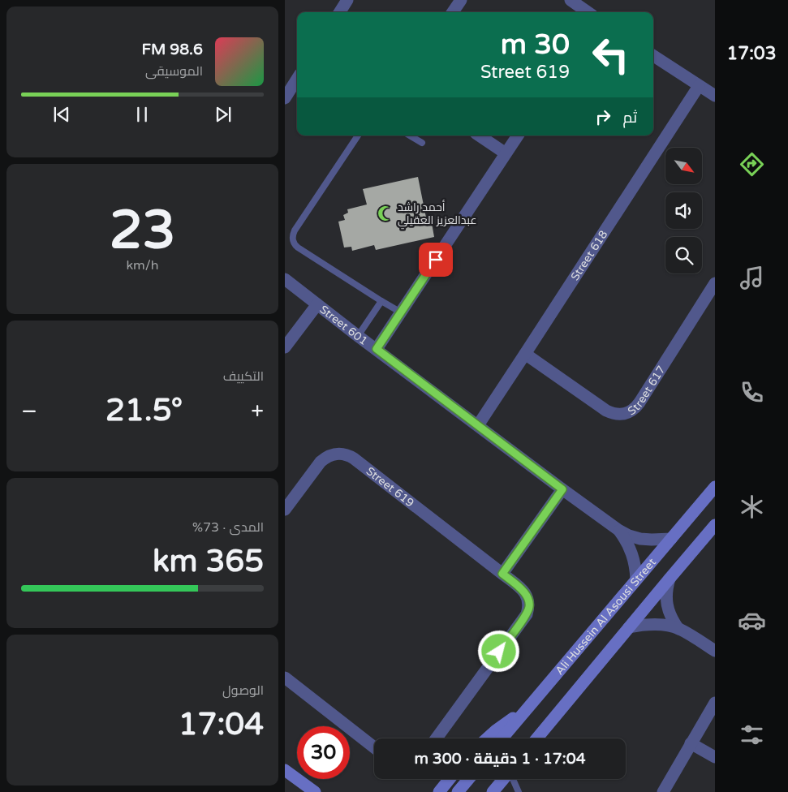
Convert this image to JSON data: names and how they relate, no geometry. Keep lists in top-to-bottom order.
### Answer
{
  "streets": {
    "street": [
      "Street 618",
      "Street 601",
      "Street 617",
      "Street 619",
      "Ali Hussein Al Asousi Street"
    ]
  },
  "crossings": [
    ["Street 618", "Street 601"],
    ["Street 618", "Street 617"],
    ["Street 601", "Ali Hussein Al Asousi Street"]
  ],
  "places": {
    "mosque": ["أحمد راشد عبدالعزيز العقيلي"]
  },
  "north": "bottom right",
  "page": {
    "tabs": "17:03",
    "turn": ["30 m", "Street 619"],
    "song": ["98.6 FM", "الموسيقى"],
    "then": "ثم",
    "tile": [
      ["23", "km/h"],
      "التكييف",
      ["المدى · 73%", "365 km"],
      ["الوصول", "17:04"]
    ],
    "heat": ["−", "21.5°", "+"],
    "limit": "30",
    "trip": "17:04 · 1 دقيقة · 300 m"
  }
}
